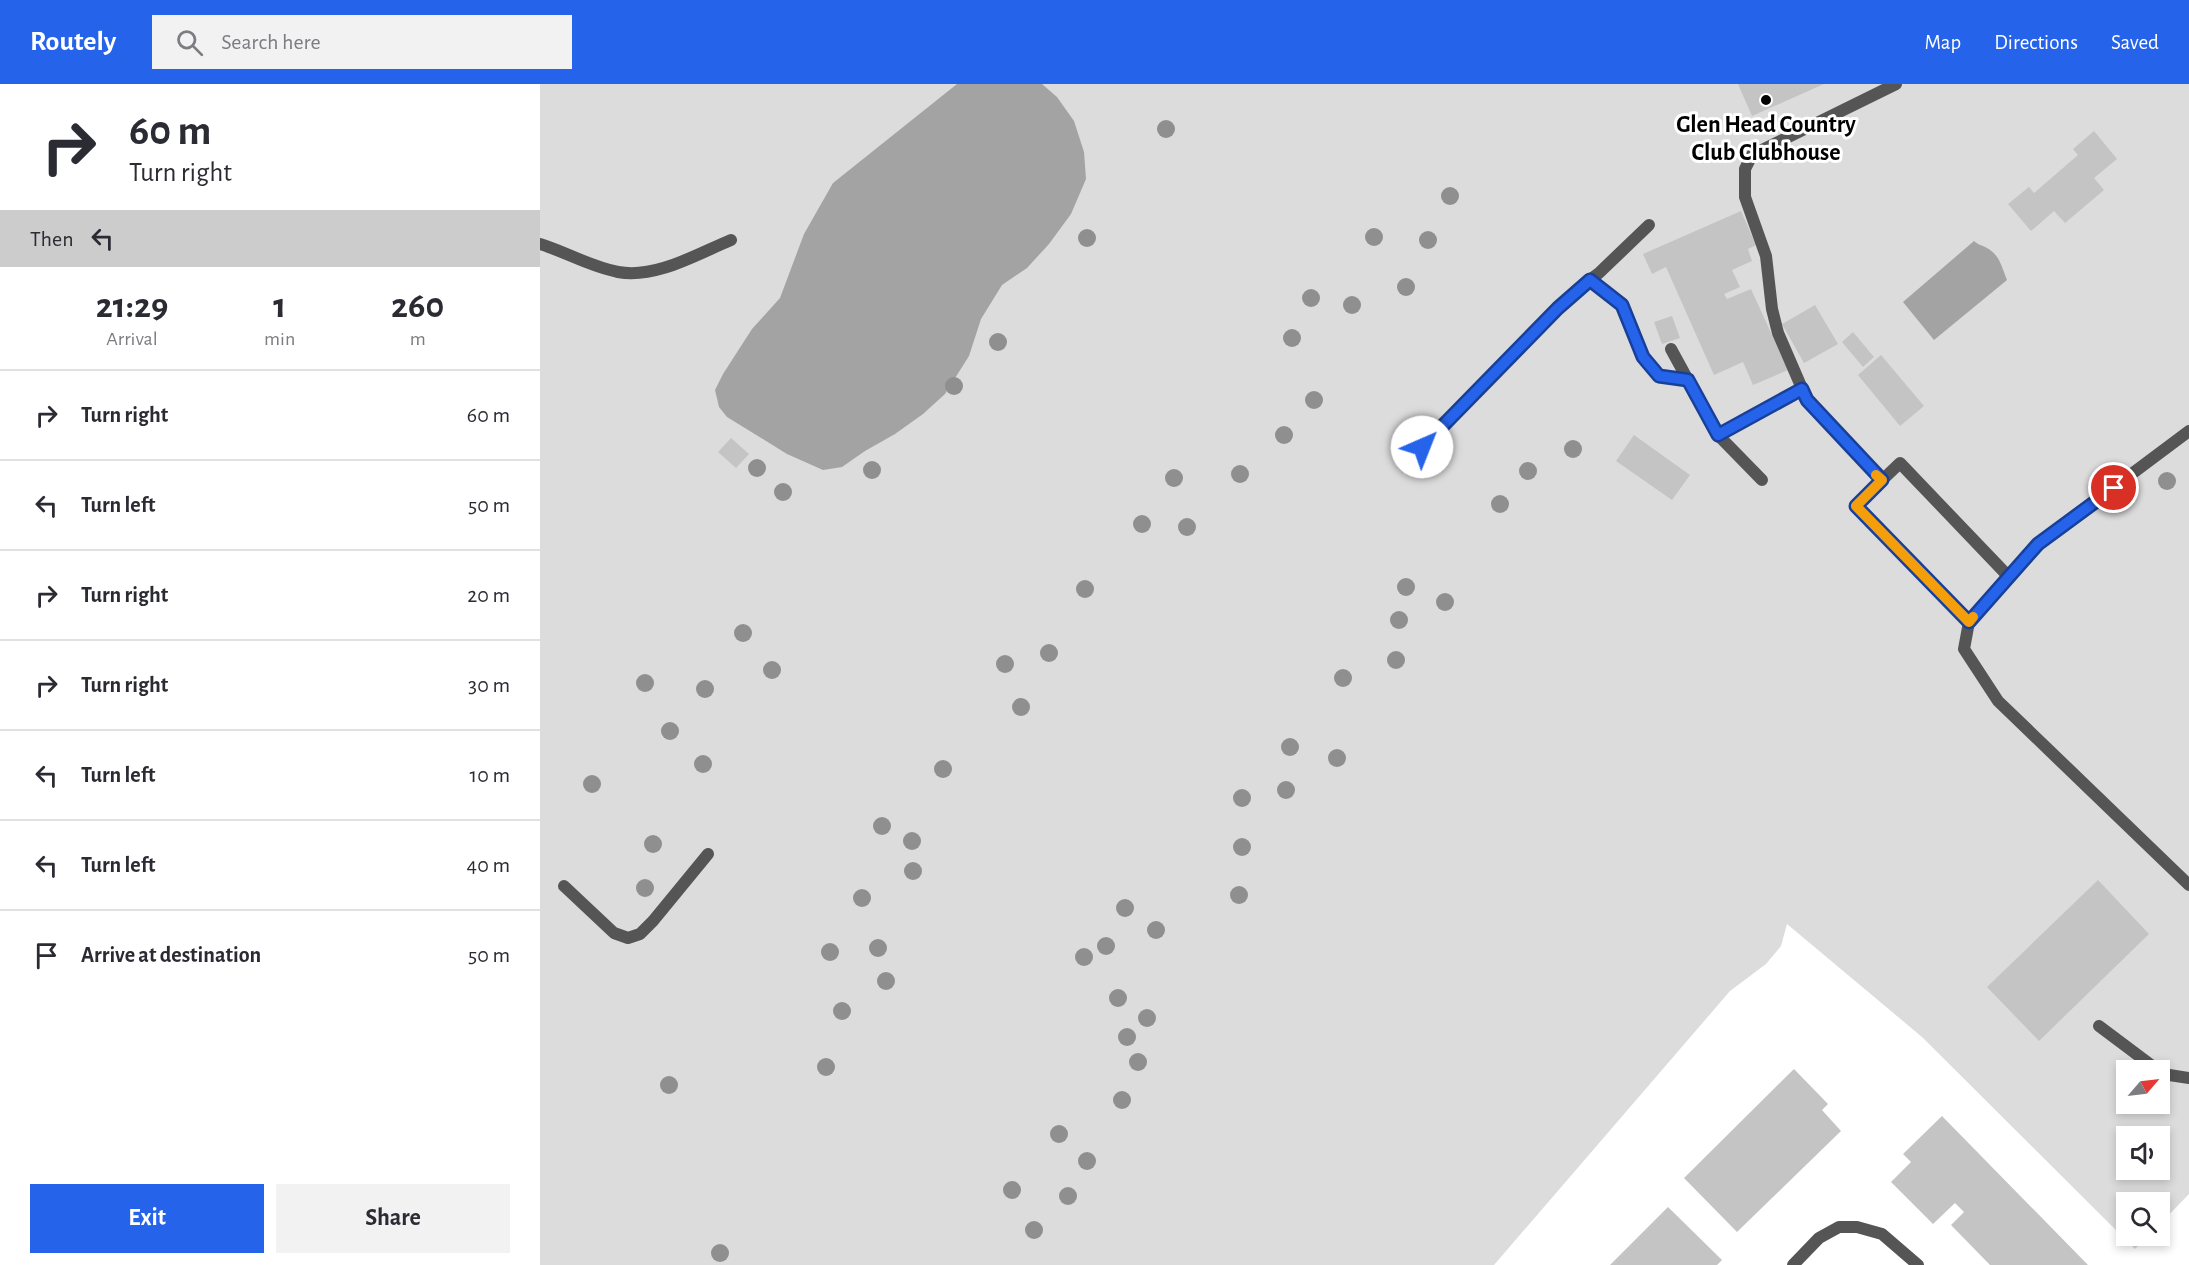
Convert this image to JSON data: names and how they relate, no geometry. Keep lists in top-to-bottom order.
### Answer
{
  "places": ["Glen Head Country Club Clubhouse"],
  "north": "top right",
  "page": {
    "header": "Routely",
    "search": "Search here",
    "nav": ["Map", "Directions", "Saved"],
    "turn": ["60 m", "Turn right"],
    "then": "Then",
    "eta": [
      "21:29",
      "Arrival",
      "1",
      "min",
      "260",
      "m"
    ],
    "list": [
      {
        "name": "Turn right",
        "value": "60 m"
      },
      {
        "name": "Turn left",
        "value": "50 m"
      },
      {
        "name": "Turn right",
        "value": "20 m"
      },
      {
        "name": "Turn right",
        "value": "30 m"
      },
      {
        "name": "Turn left",
        "value": "10 m"
      },
      {
        "name": "Turn left",
        "value": "40 m"
      },
      {
        "name": "Arrive at destination",
        "value": "50 m"
      }
    ],
    "buttons": ["Exit", "Share"]
  }
}
